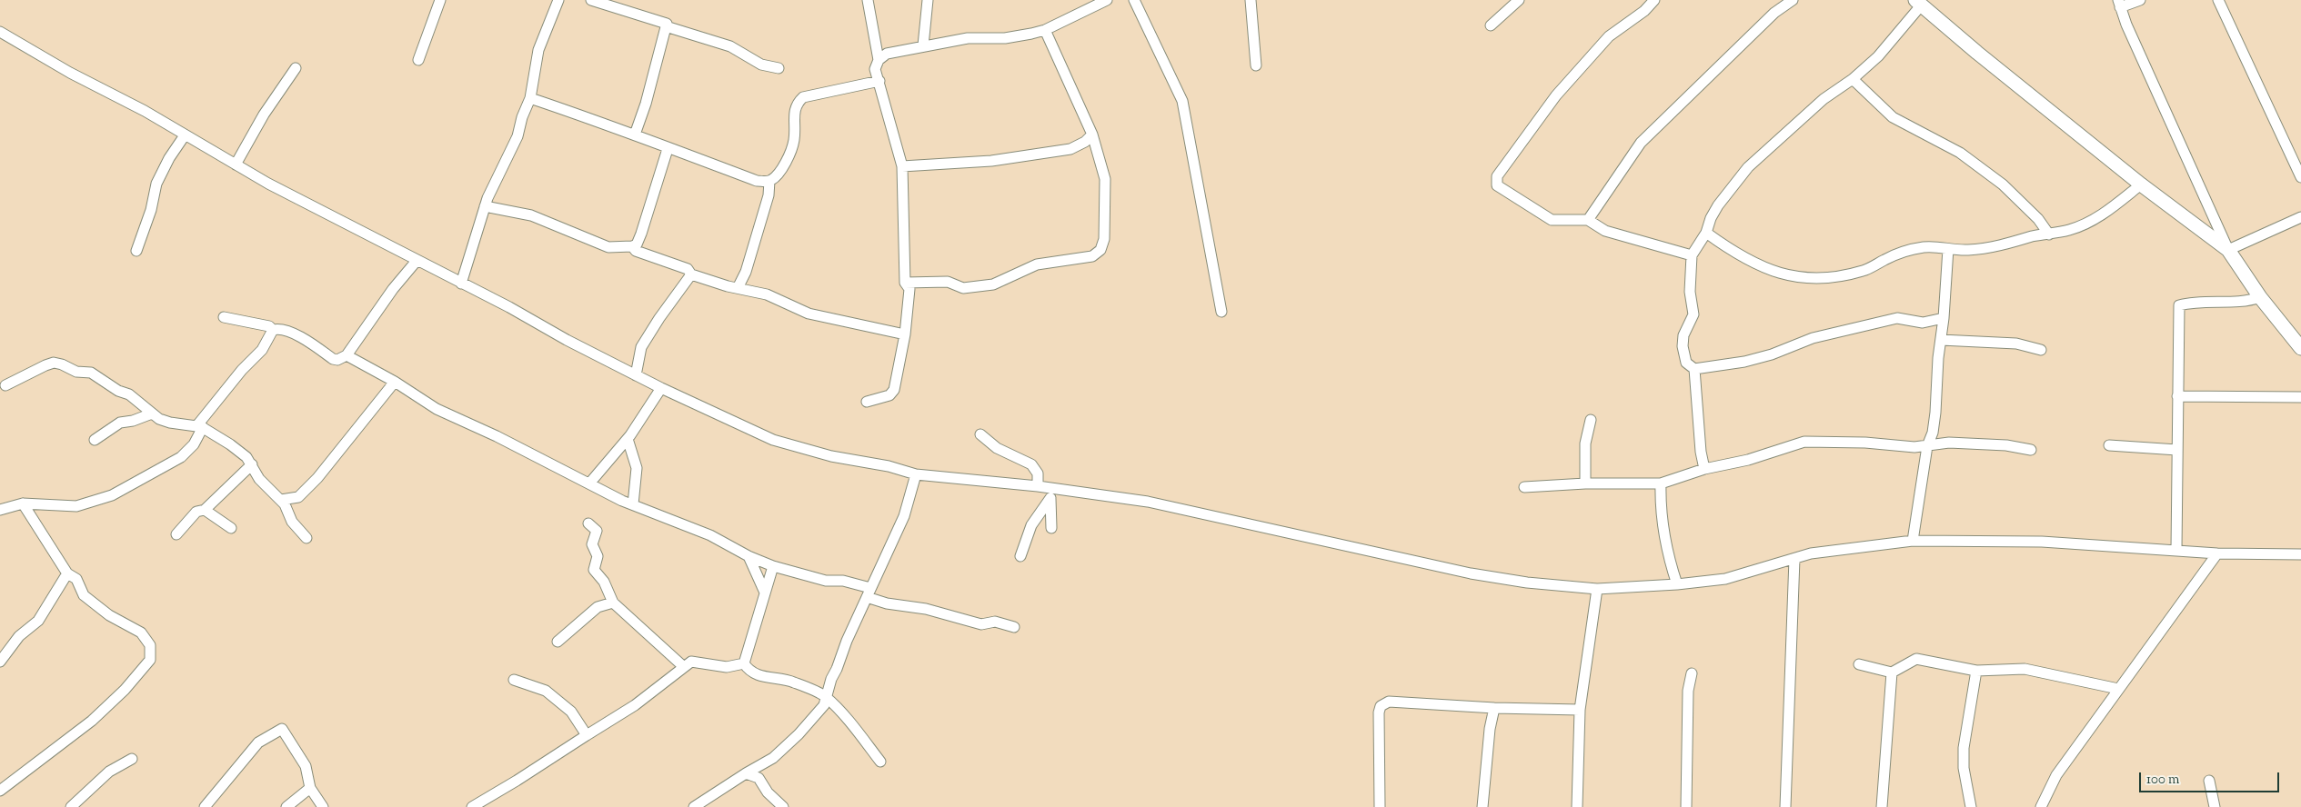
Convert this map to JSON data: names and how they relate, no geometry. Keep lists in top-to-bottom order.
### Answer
{
  "scale_bar": "100 m"
}
